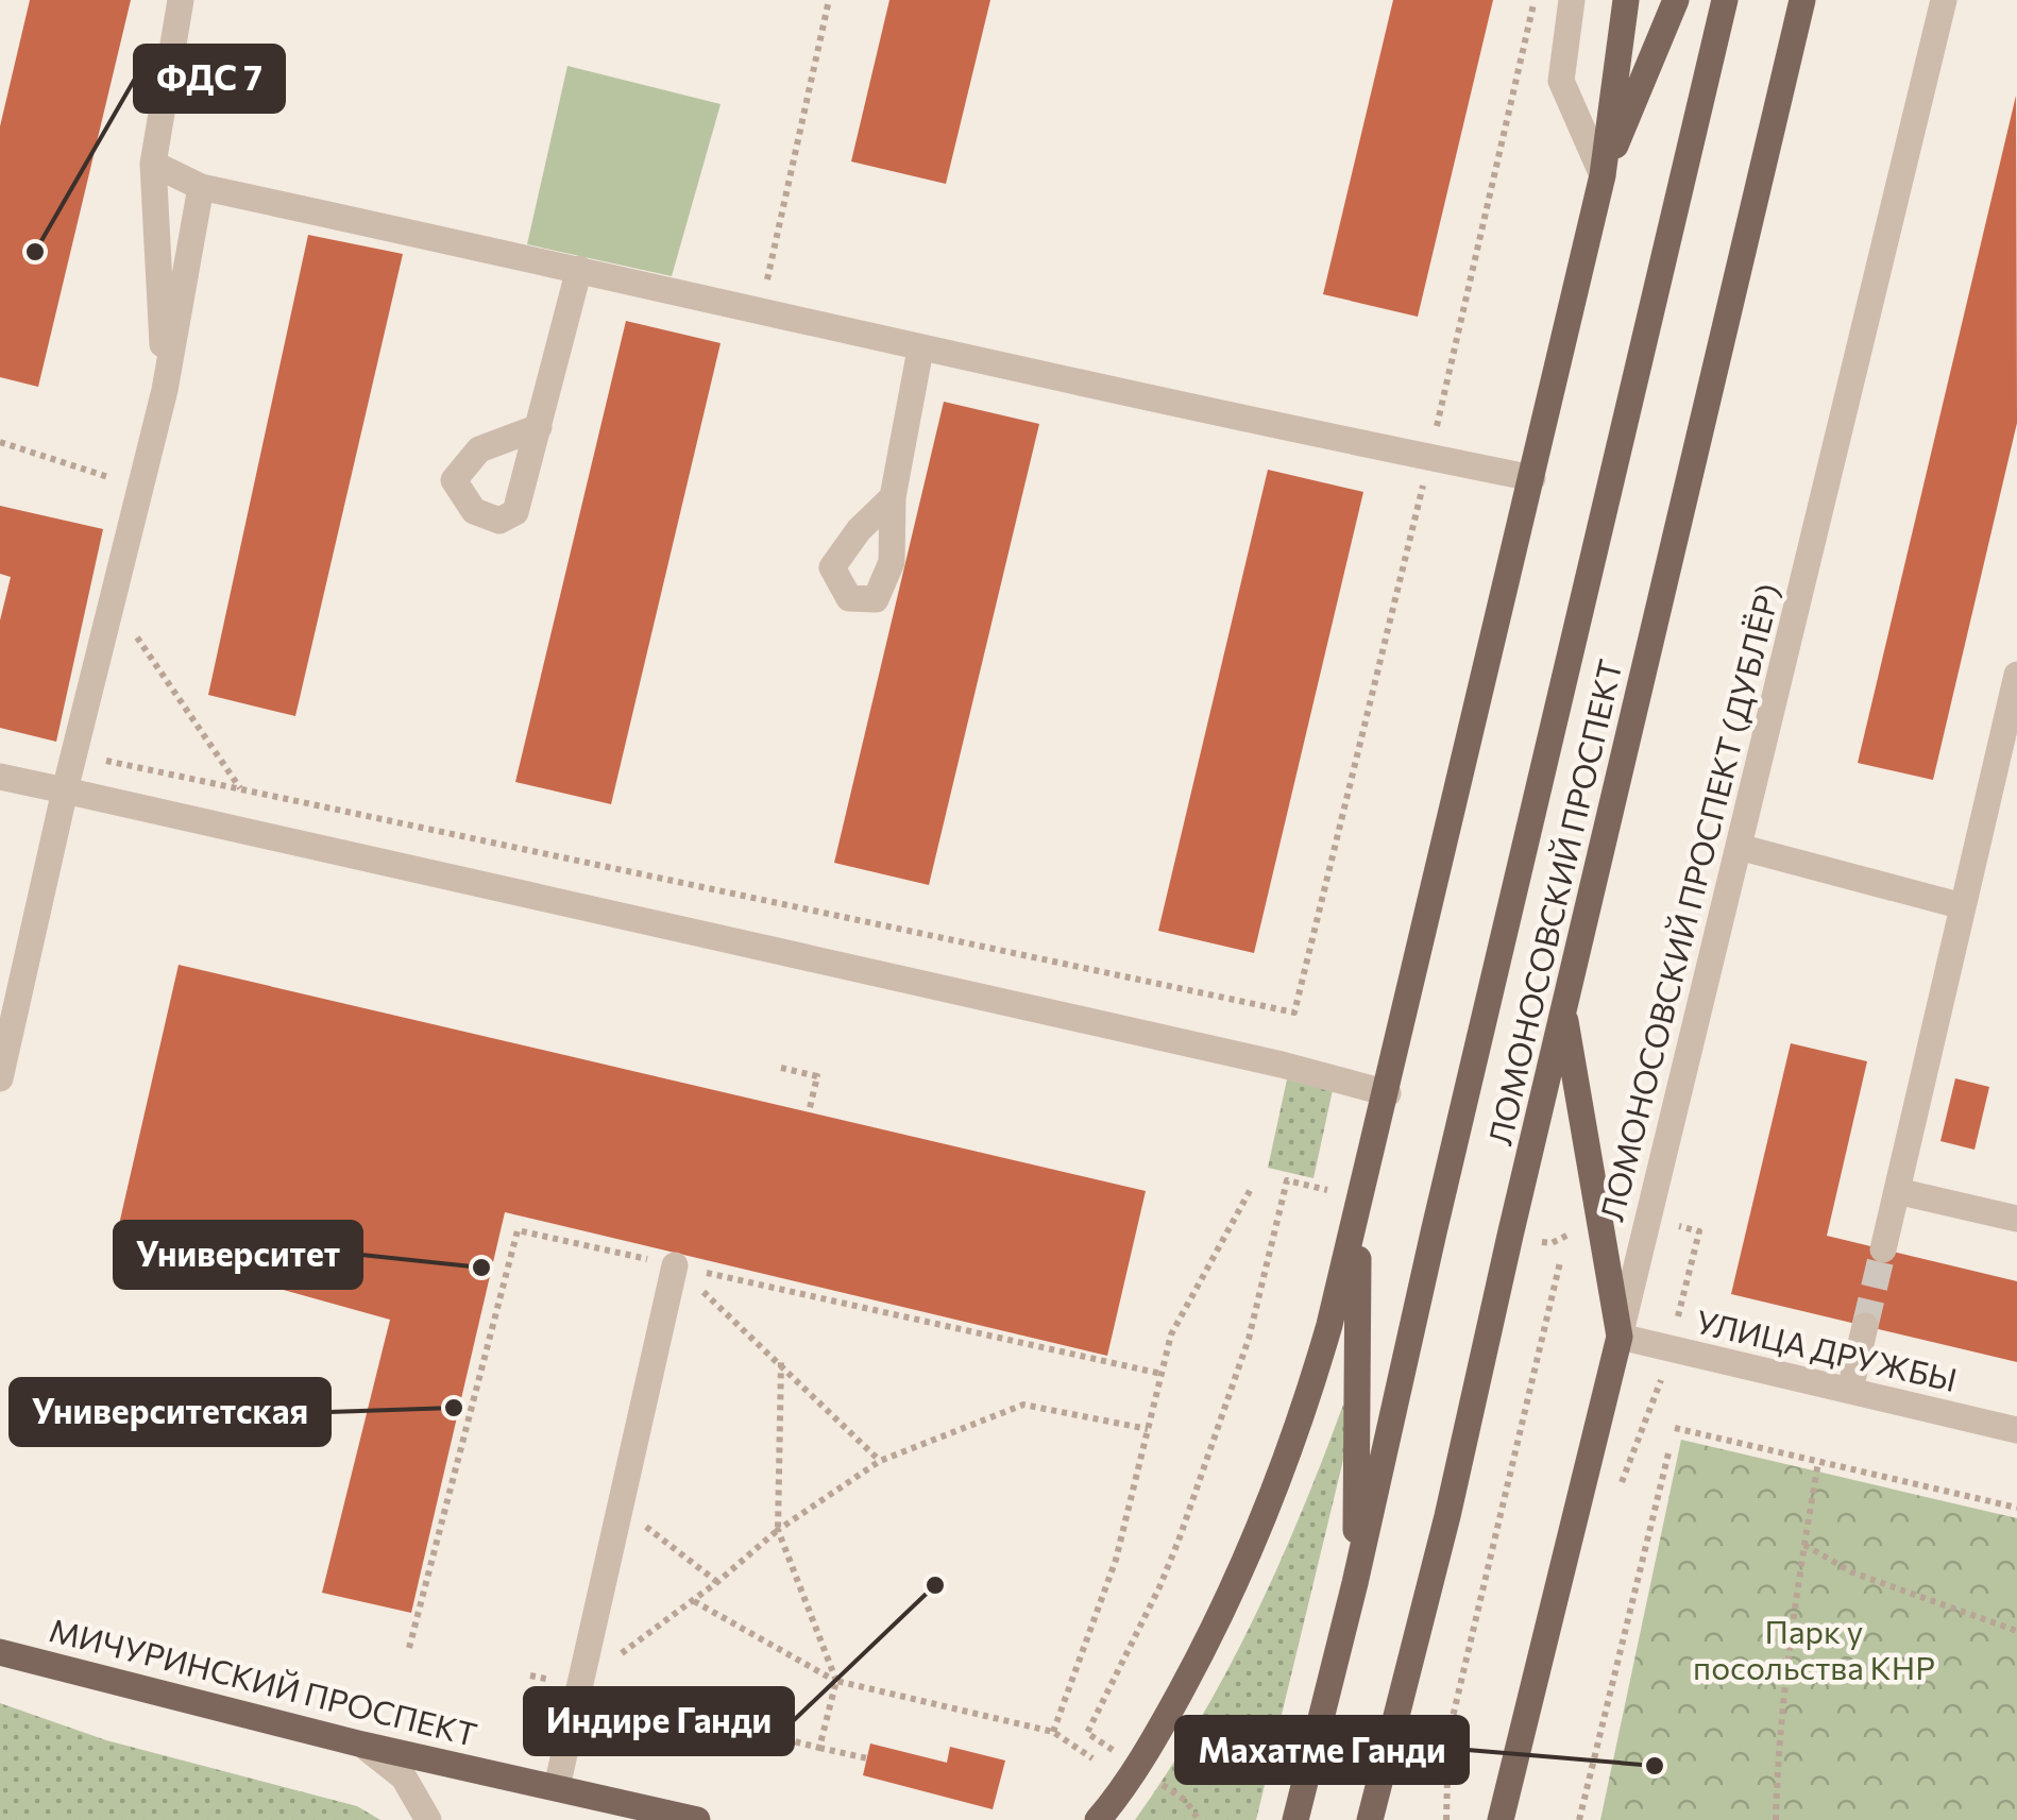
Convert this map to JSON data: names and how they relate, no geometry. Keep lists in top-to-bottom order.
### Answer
{
  "streets": {
    "main road": ["ЛОМОНОСОВСКИЙ ПРОСПЕКТ", "ЛОМОНОСОВСКИЙ ПРОСПЕКТ (ДУБЛЁР)", "МИЧУРИНСКИЙ ПРОСПЕКТ"],
    "street": ["УЛИЦА ДРУЖБЫ"]
  },
  "crossings": [
    ["ЛОМОНОСОВСКИЙ ПРОСПЕКТ (ДУБЛЁР)", "УЛИЦА ДРУЖБЫ"]
  ],
  "parks": ["Парк у посольства КНР"],
  "places": [
    "ФДС 7",
    "Университет",
    "Университетская",
    "Индире Ганди",
    "Махатме Ганди"
  ]
}
